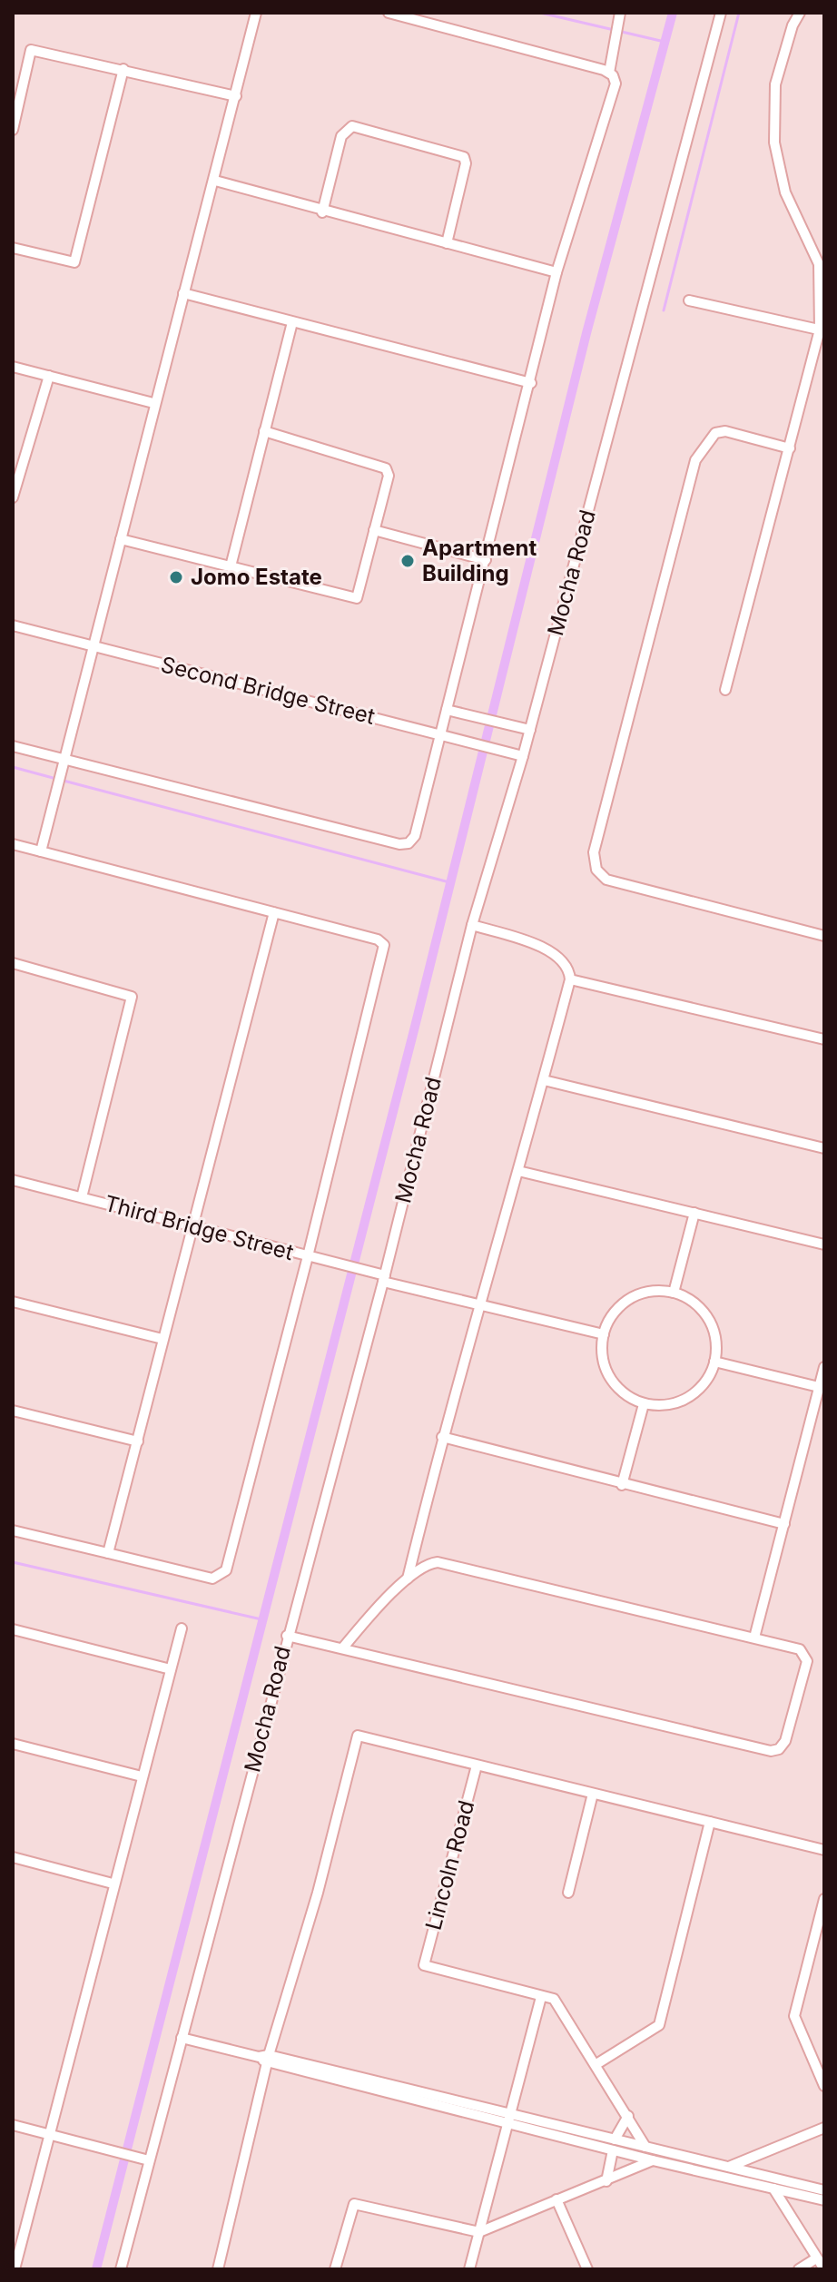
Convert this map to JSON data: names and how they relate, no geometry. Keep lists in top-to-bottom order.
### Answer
{
  "streets": {
    "street": [
      "Mocha Road",
      "Second Bridge Street",
      "Third Bridge Street",
      "Lincoln Road"
    ]
  },
  "crossings": [
    ["Mocha Road", "Second Bridge Street"],
    ["Mocha Road", "Third Bridge Street"]
  ],
  "places": ["Apartment Building", "Jomo Estate"]
}
